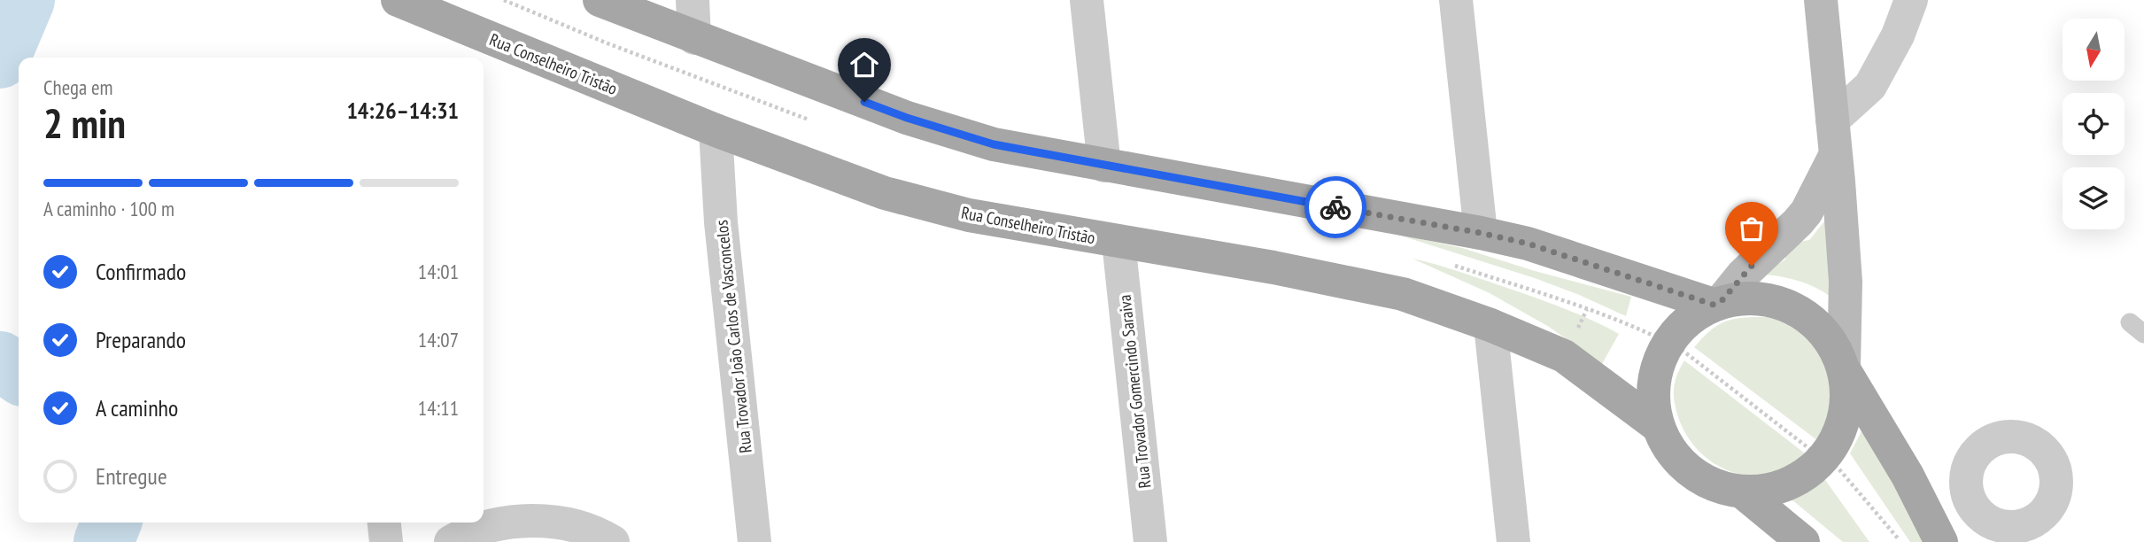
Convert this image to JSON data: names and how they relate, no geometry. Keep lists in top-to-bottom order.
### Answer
{
  "streets": {
    "main road": ["Rua Conselheiro Tristão"],
    "street": ["Rua Trovador João Carlos de Vasconcelos", "Rua Trovador Gomercindo Saraiva"]
  },
  "crossings": [
    ["Rua Conselheiro Tristão", "Rua Trovador João Carlos de Vasconcelos"],
    ["Rua Conselheiro Tristão", "Rua Trovador Gomercindo Saraiva"]
  ],
  "north": "bottom",
  "page": {
    "heading": ["2 min", "Chega em", "14:26–14:31"],
    "bar": "A caminho · 100 m",
    "list": [
      ["Confirmado", "14:01"],
      ["Preparando", "14:07"],
      ["A caminho", "14:11"],
      "Entregue"
    ]
  }
}
